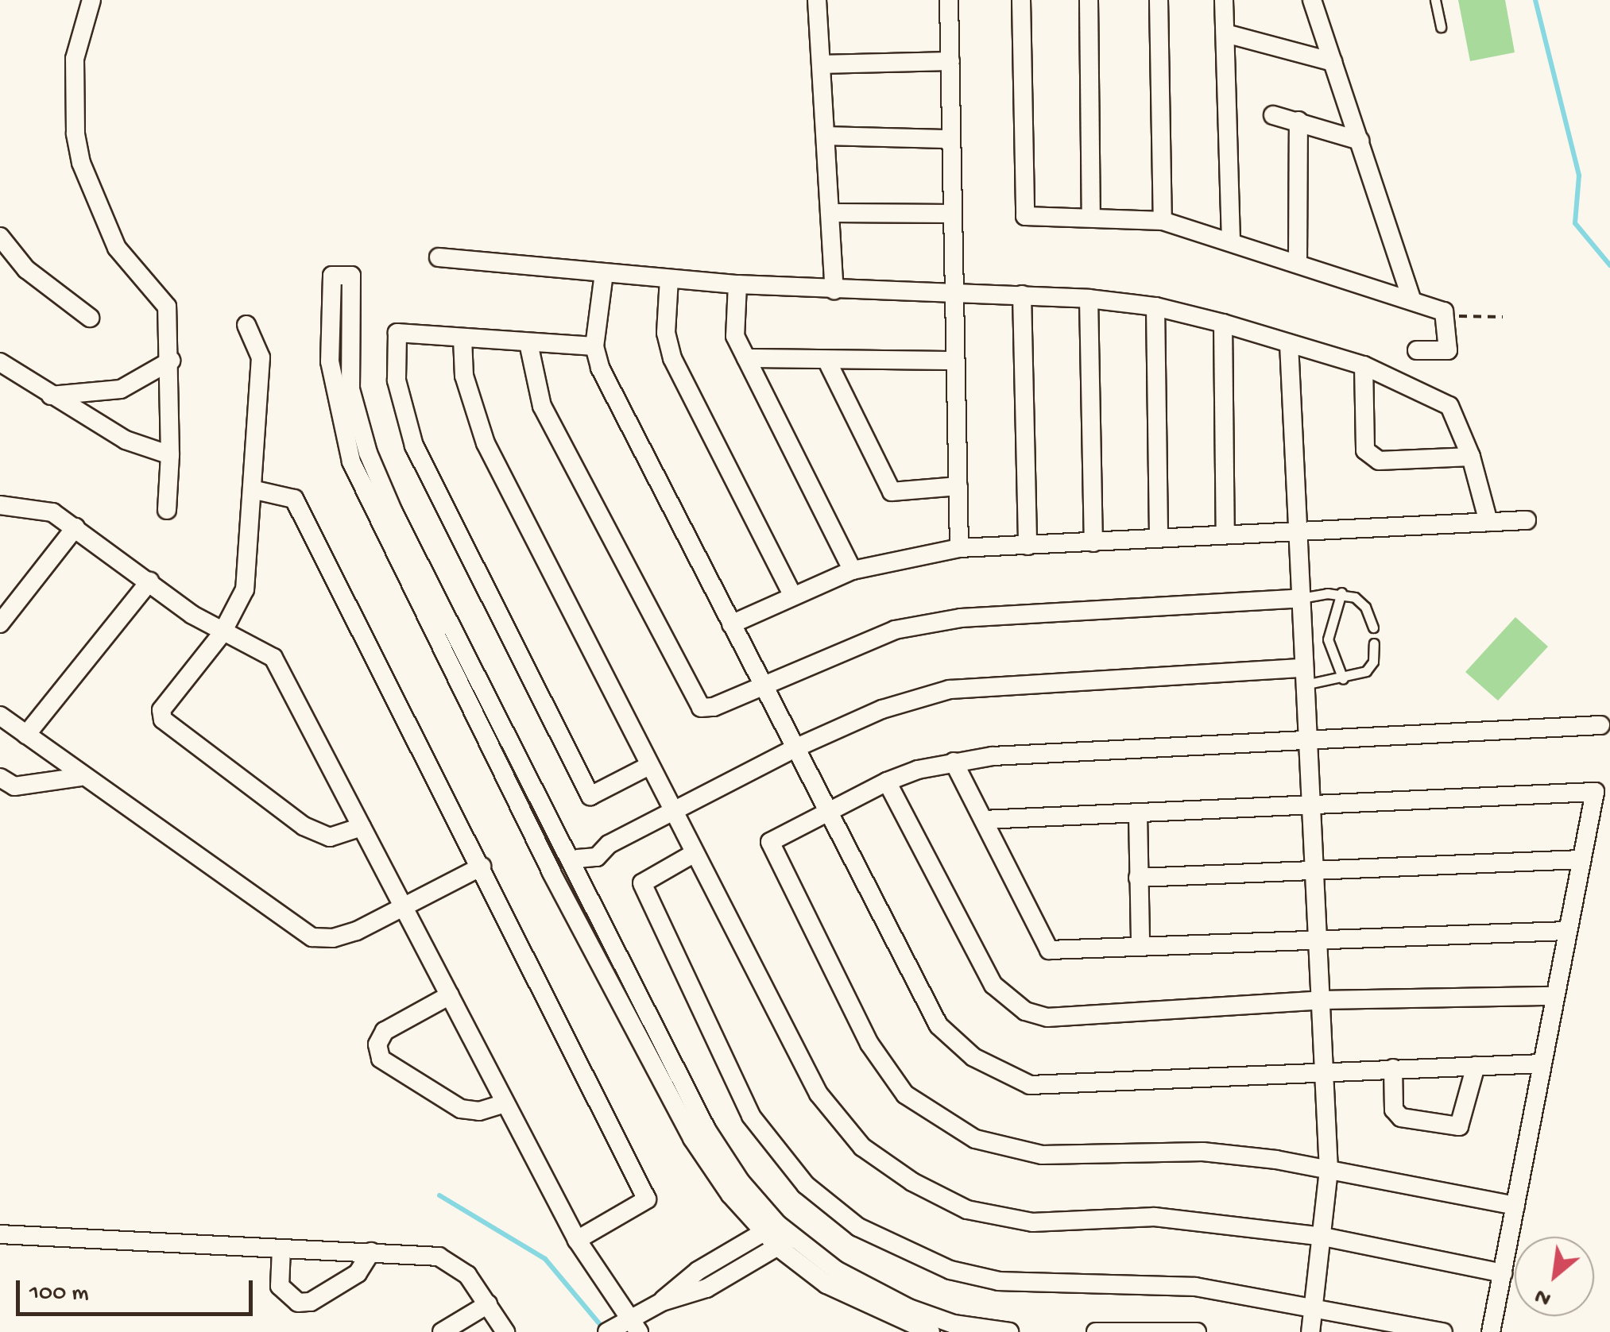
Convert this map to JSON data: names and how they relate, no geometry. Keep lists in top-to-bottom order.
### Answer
{
  "scale_bar": "100 m",
  "north": "bottom left"
}
